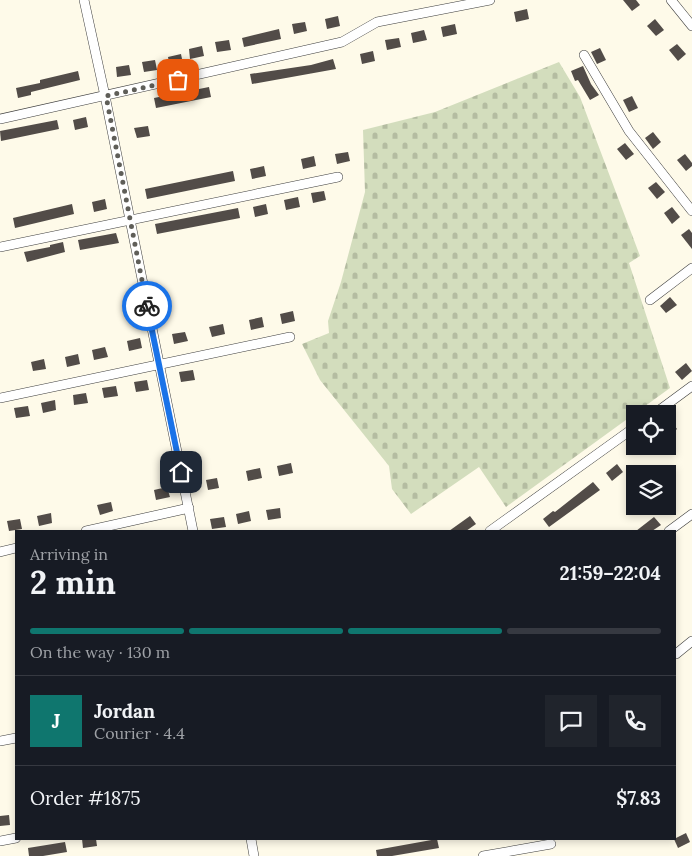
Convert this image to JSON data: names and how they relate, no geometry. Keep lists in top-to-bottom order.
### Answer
{
  "page": {
    "heading": ["2 min", "Arriving in", "21:59–22:04"],
    "panel": [
      "Jordan",
      "Courier · 4.4",
      "Order #1875",
      "$7.83"
    ],
    "bar": "On the way · 130 m",
    "round": "J"
  }
}
